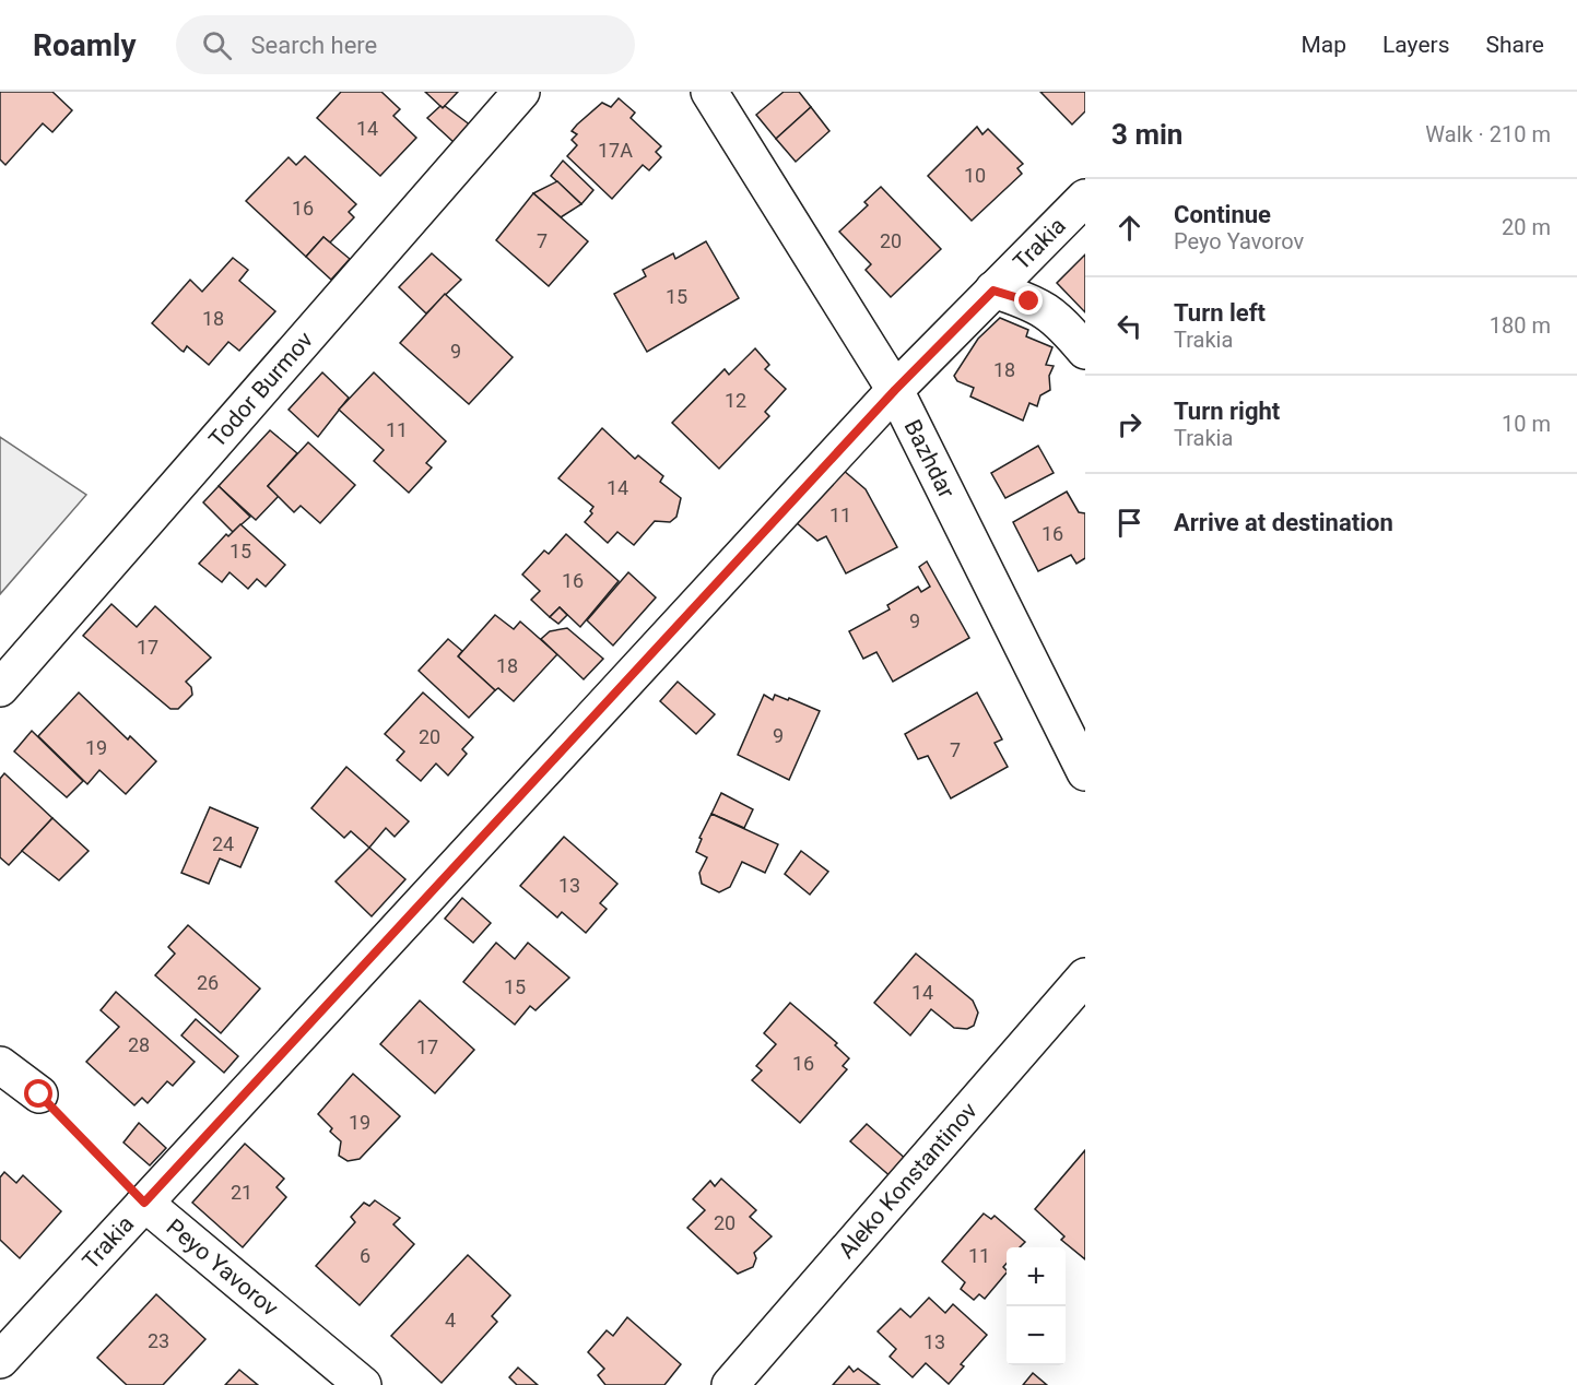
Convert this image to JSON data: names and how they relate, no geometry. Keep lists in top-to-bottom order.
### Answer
{
  "streets": {
    "street": [
      "Trakia",
      "Todor Burmov",
      "Bazhdar",
      "Aleko Konstantinov",
      "Peyo Yavorov"
    ]
  },
  "crossings": [
    ["Trakia", "Bazhdar"],
    ["Trakia", "Peyo Yavorov"]
  ],
  "house_numbers": [
    "14",
    "17А",
    "10",
    "16",
    "7",
    "20",
    "15",
    "18",
    "9",
    "18",
    "12",
    "11",
    "14",
    "11",
    "16",
    "15",
    "16",
    "9",
    "17",
    "18",
    "9",
    "20",
    "19",
    "7",
    "24",
    "13",
    "26",
    "15",
    "14",
    "28",
    "17",
    "16",
    "19",
    "21",
    "20",
    "6",
    "11",
    "4",
    "23",
    "13"
  ],
  "page": {
    "header": "Roamly",
    "search": "Search here",
    "nav": ["Map", "Layers", "Share"],
    "heading": ["3 min", "Walk · 210 m"],
    "list": [
      ["Continue", "Peyo Yavorov", "20 m"],
      ["Turn left", "Trakia", "180 m"],
      ["Turn right", "Trakia", "10 m"],
      "Arrive at destination"
    ],
    "map_buttons": ["+", "−"]
  }
}
